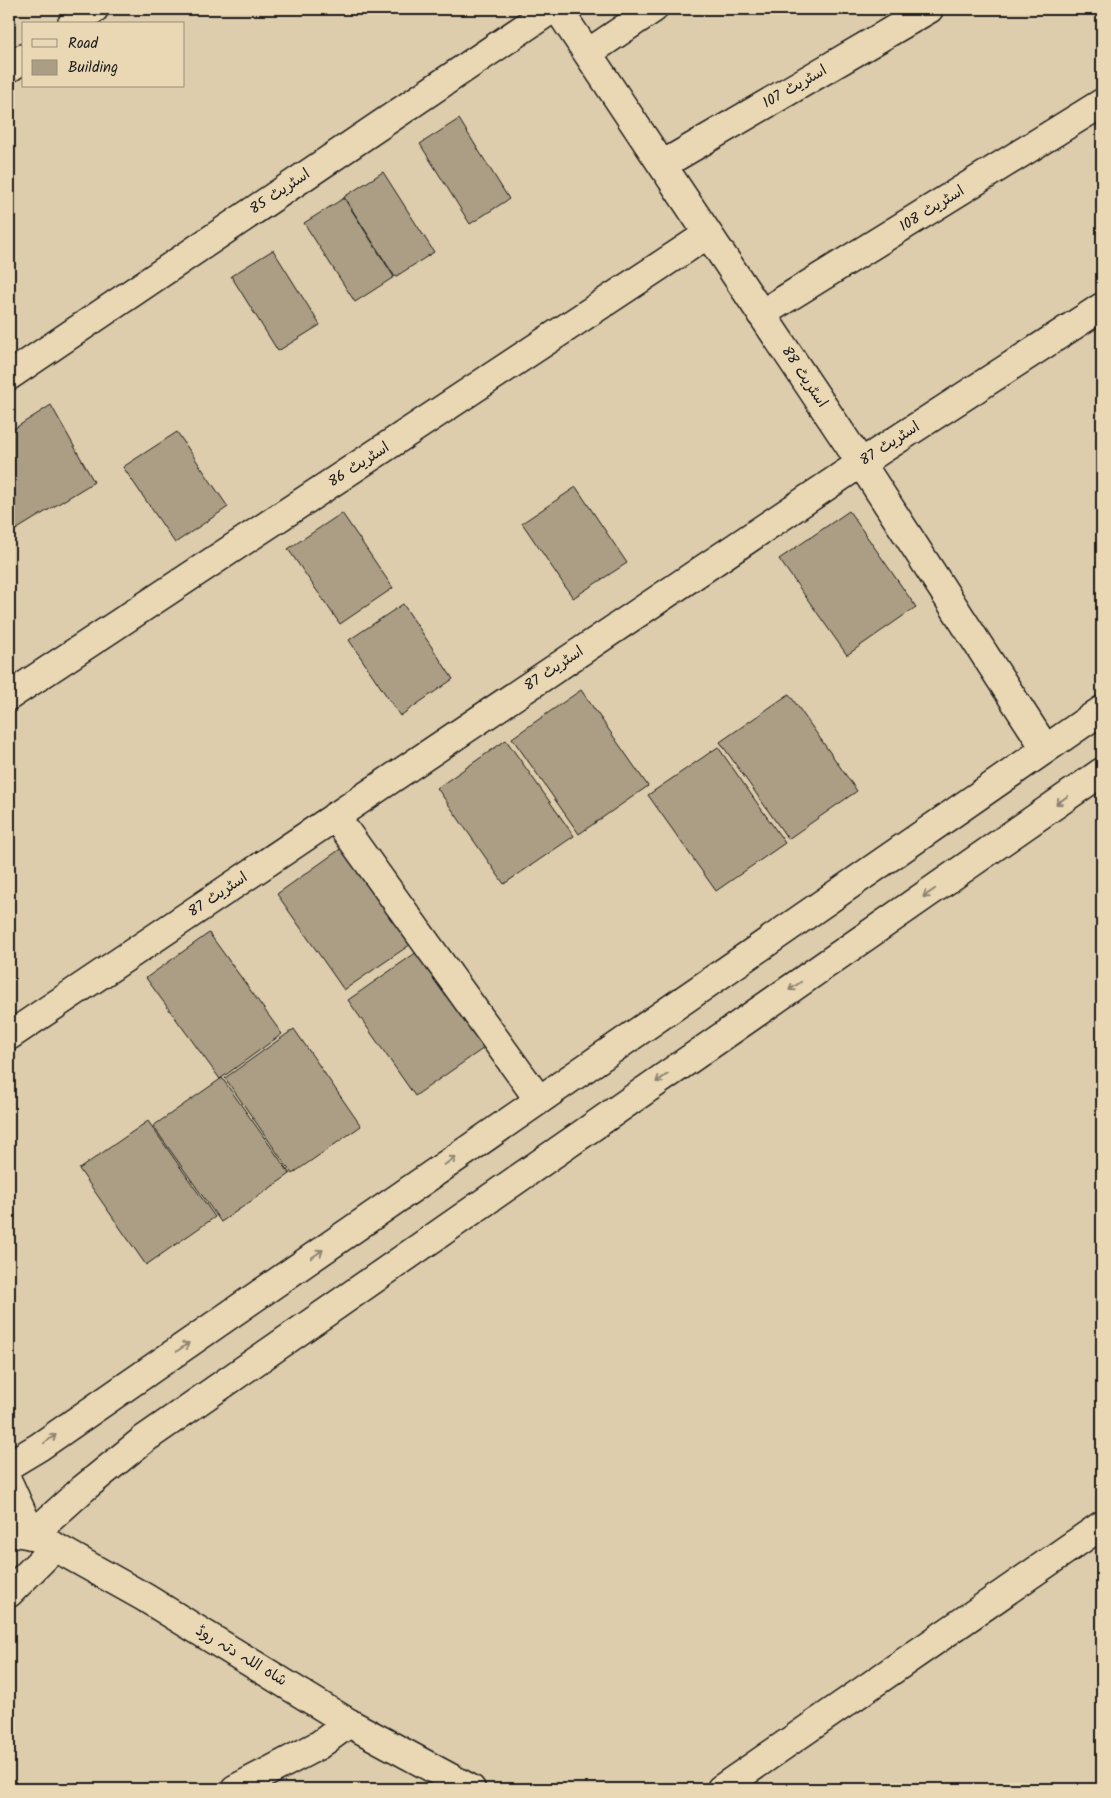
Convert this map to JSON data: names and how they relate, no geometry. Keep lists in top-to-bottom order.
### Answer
{
  "streets": {
    "street": [
      "اسٹریٹ 107",
      "اسٹریٹ 85",
      "اسٹریٹ 108",
      "اسٹریٹ 88",
      "اسٹریٹ 87",
      "اسٹریٹ 86",
      "شاہ اللہ دتہ روڈ"
    ]
  },
  "crossings": [
    ["اسٹریٹ 107", "اسٹریٹ 88"],
    ["اسٹریٹ 108", "اسٹریٹ 88"],
    ["اسٹریٹ 88", "اسٹریٹ 87"],
    ["اسٹریٹ 88", "اسٹریٹ 86"]
  ],
  "legend": ["Road", "Building"]
}
